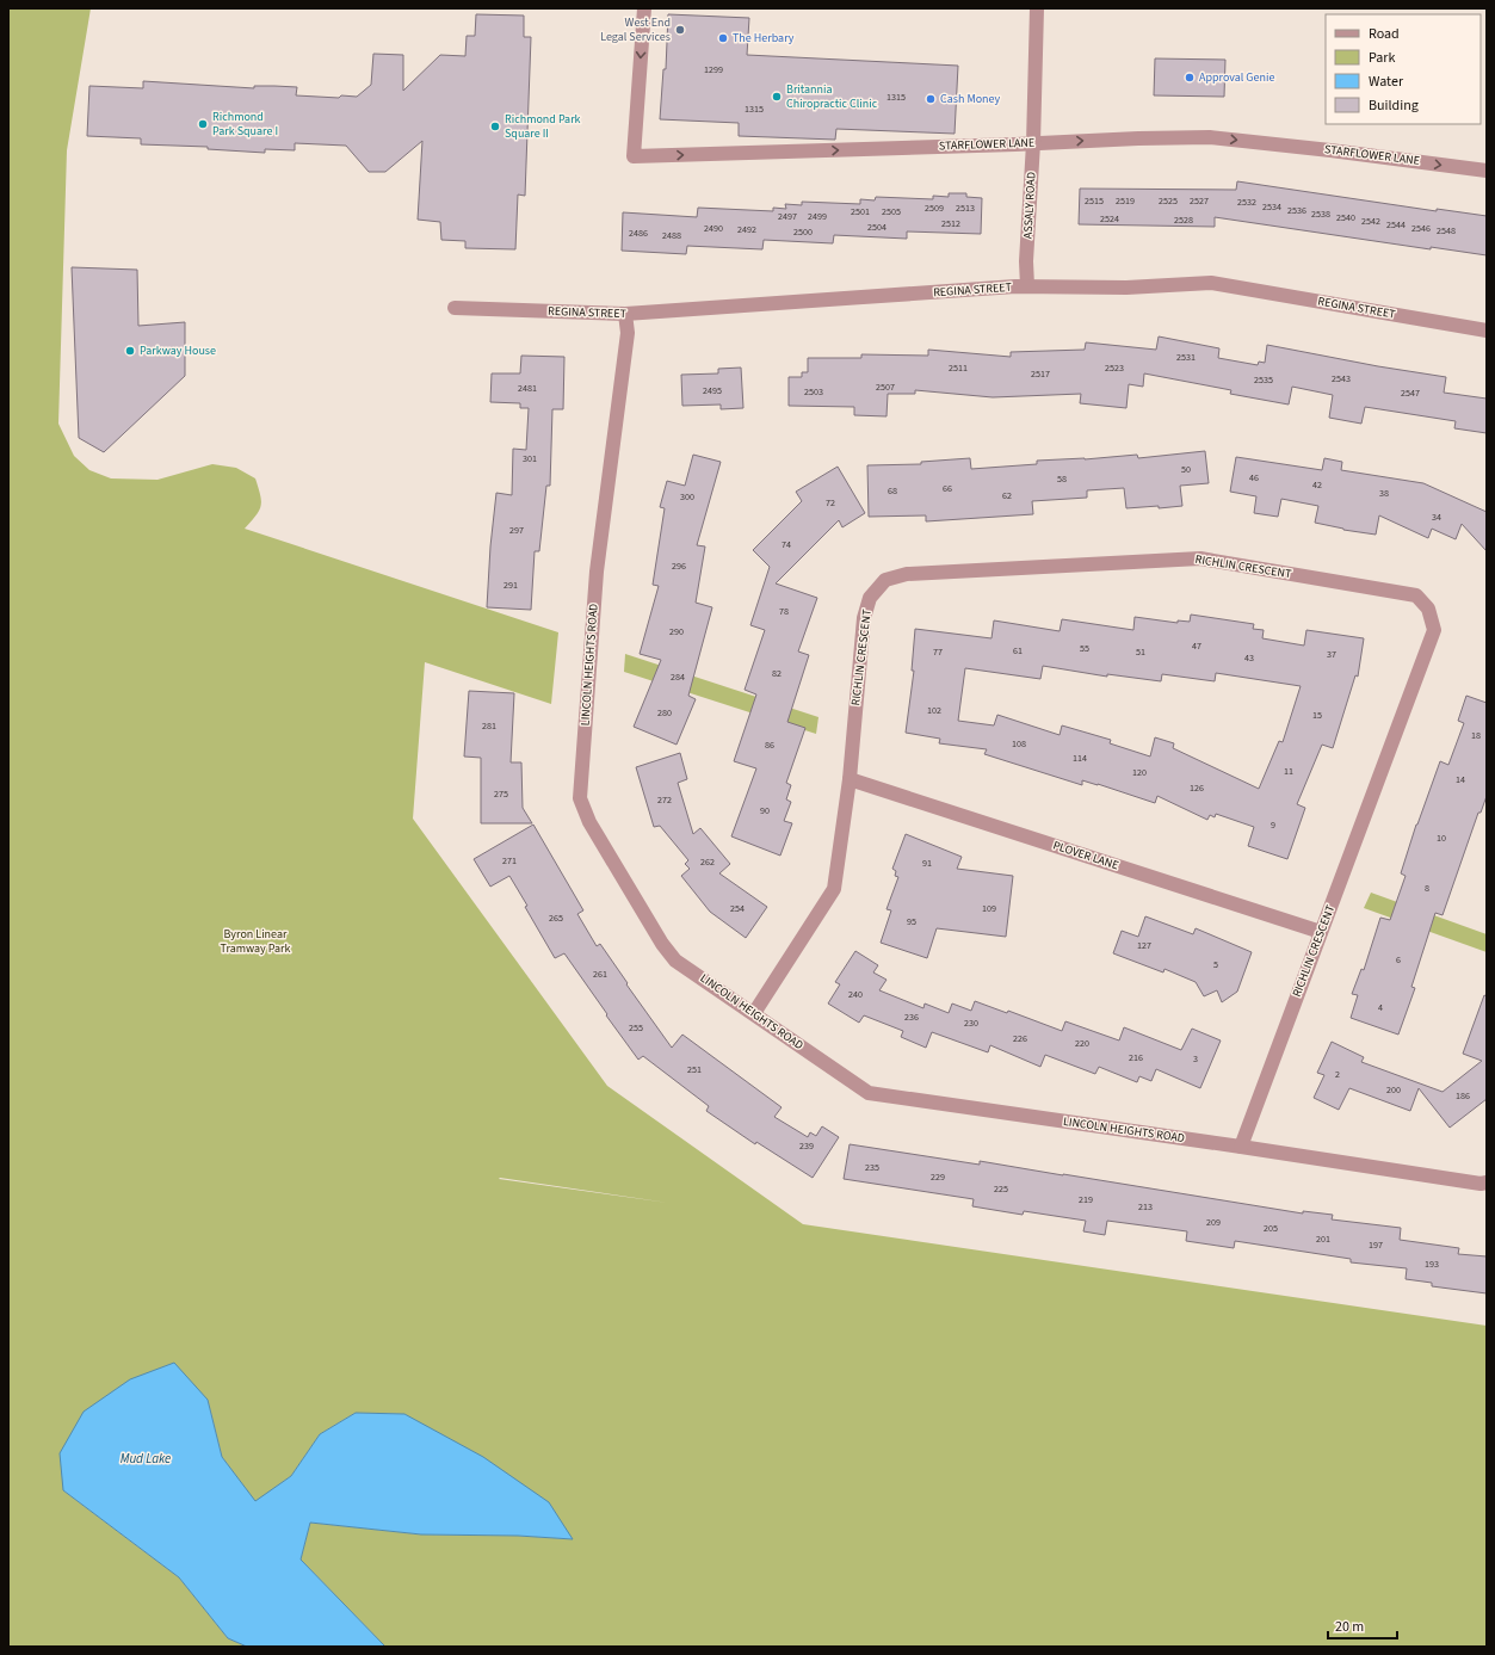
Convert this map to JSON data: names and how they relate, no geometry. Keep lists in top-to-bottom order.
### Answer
{
  "streets": {
    "street": [
      "STARFLOWER LANE",
      "ASSALY ROAD",
      "REGINA STREET",
      "RICHLIN CRESCENT",
      "LINCOLN HEIGHTS ROAD",
      "PLOVER LANE"
    ]
  },
  "crossings": [
    ["STARFLOWER LANE", "ASSALY ROAD"],
    ["ASSALY ROAD", "REGINA STREET"],
    ["REGINA STREET", "LINCOLN HEIGHTS ROAD"],
    ["RICHLIN CRESCENT", "LINCOLN HEIGHTS ROAD"],
    ["RICHLIN CRESCENT", "PLOVER LANE"]
  ],
  "one_way": ["STARFLOWER LANE"],
  "water": ["Mud Lake"],
  "parks": ["Byron Linear Tramway Park"],
  "places": [
    "West End Legal Services",
    "The Herbary",
    "Approval Genie",
    "Britannia Chiropractic Clinic",
    "Cash Money",
    "Richmond Park Square I",
    "Richmond Park Square II",
    "Parkway House"
  ],
  "house_numbers": [
    "1299",
    "1315",
    "1315",
    "2515",
    "2519",
    "2525",
    "2527",
    "2532",
    "2534",
    "2509",
    "2513",
    "2536",
    "2501",
    "2505",
    "2538",
    "2497",
    "2499",
    "2540",
    "2524",
    "2528",
    "2542",
    "2512",
    "2544",
    "2504",
    "2490",
    "2546",
    "2492",
    "2548",
    "2500",
    "2486",
    "2488",
    "2531",
    "2511",
    "2523",
    "2517",
    "2543",
    "2535",
    "2507",
    "2481",
    "2495",
    "2503",
    "2547",
    "301",
    "50",
    "46",
    "58",
    "42",
    "66",
    "68",
    "38",
    "62",
    "300",
    "72",
    "34",
    "297",
    "74",
    "296",
    "291",
    "78",
    "290",
    "47",
    "55",
    "61",
    "77",
    "51",
    "37",
    "43",
    "82",
    "284",
    "102",
    "280",
    "15",
    "281",
    "18",
    "108",
    "86",
    "114",
    "11",
    "120",
    "14",
    "126",
    "275",
    "272",
    "90",
    "9",
    "10",
    "271",
    "262",
    "91",
    "8",
    "254",
    "109",
    "265",
    "95",
    "127",
    "6",
    "5",
    "261",
    "240",
    "4",
    "236",
    "230",
    "255",
    "226",
    "220",
    "216",
    "3",
    "251",
    "2",
    "200",
    "186",
    "239",
    "235",
    "229",
    "225",
    "219",
    "213",
    "209",
    "205",
    "201",
    "197",
    "193"
  ],
  "legend": [
    "Road",
    "Park",
    "Water",
    "Building"
  ],
  "scale_bar": "20 m"
}
